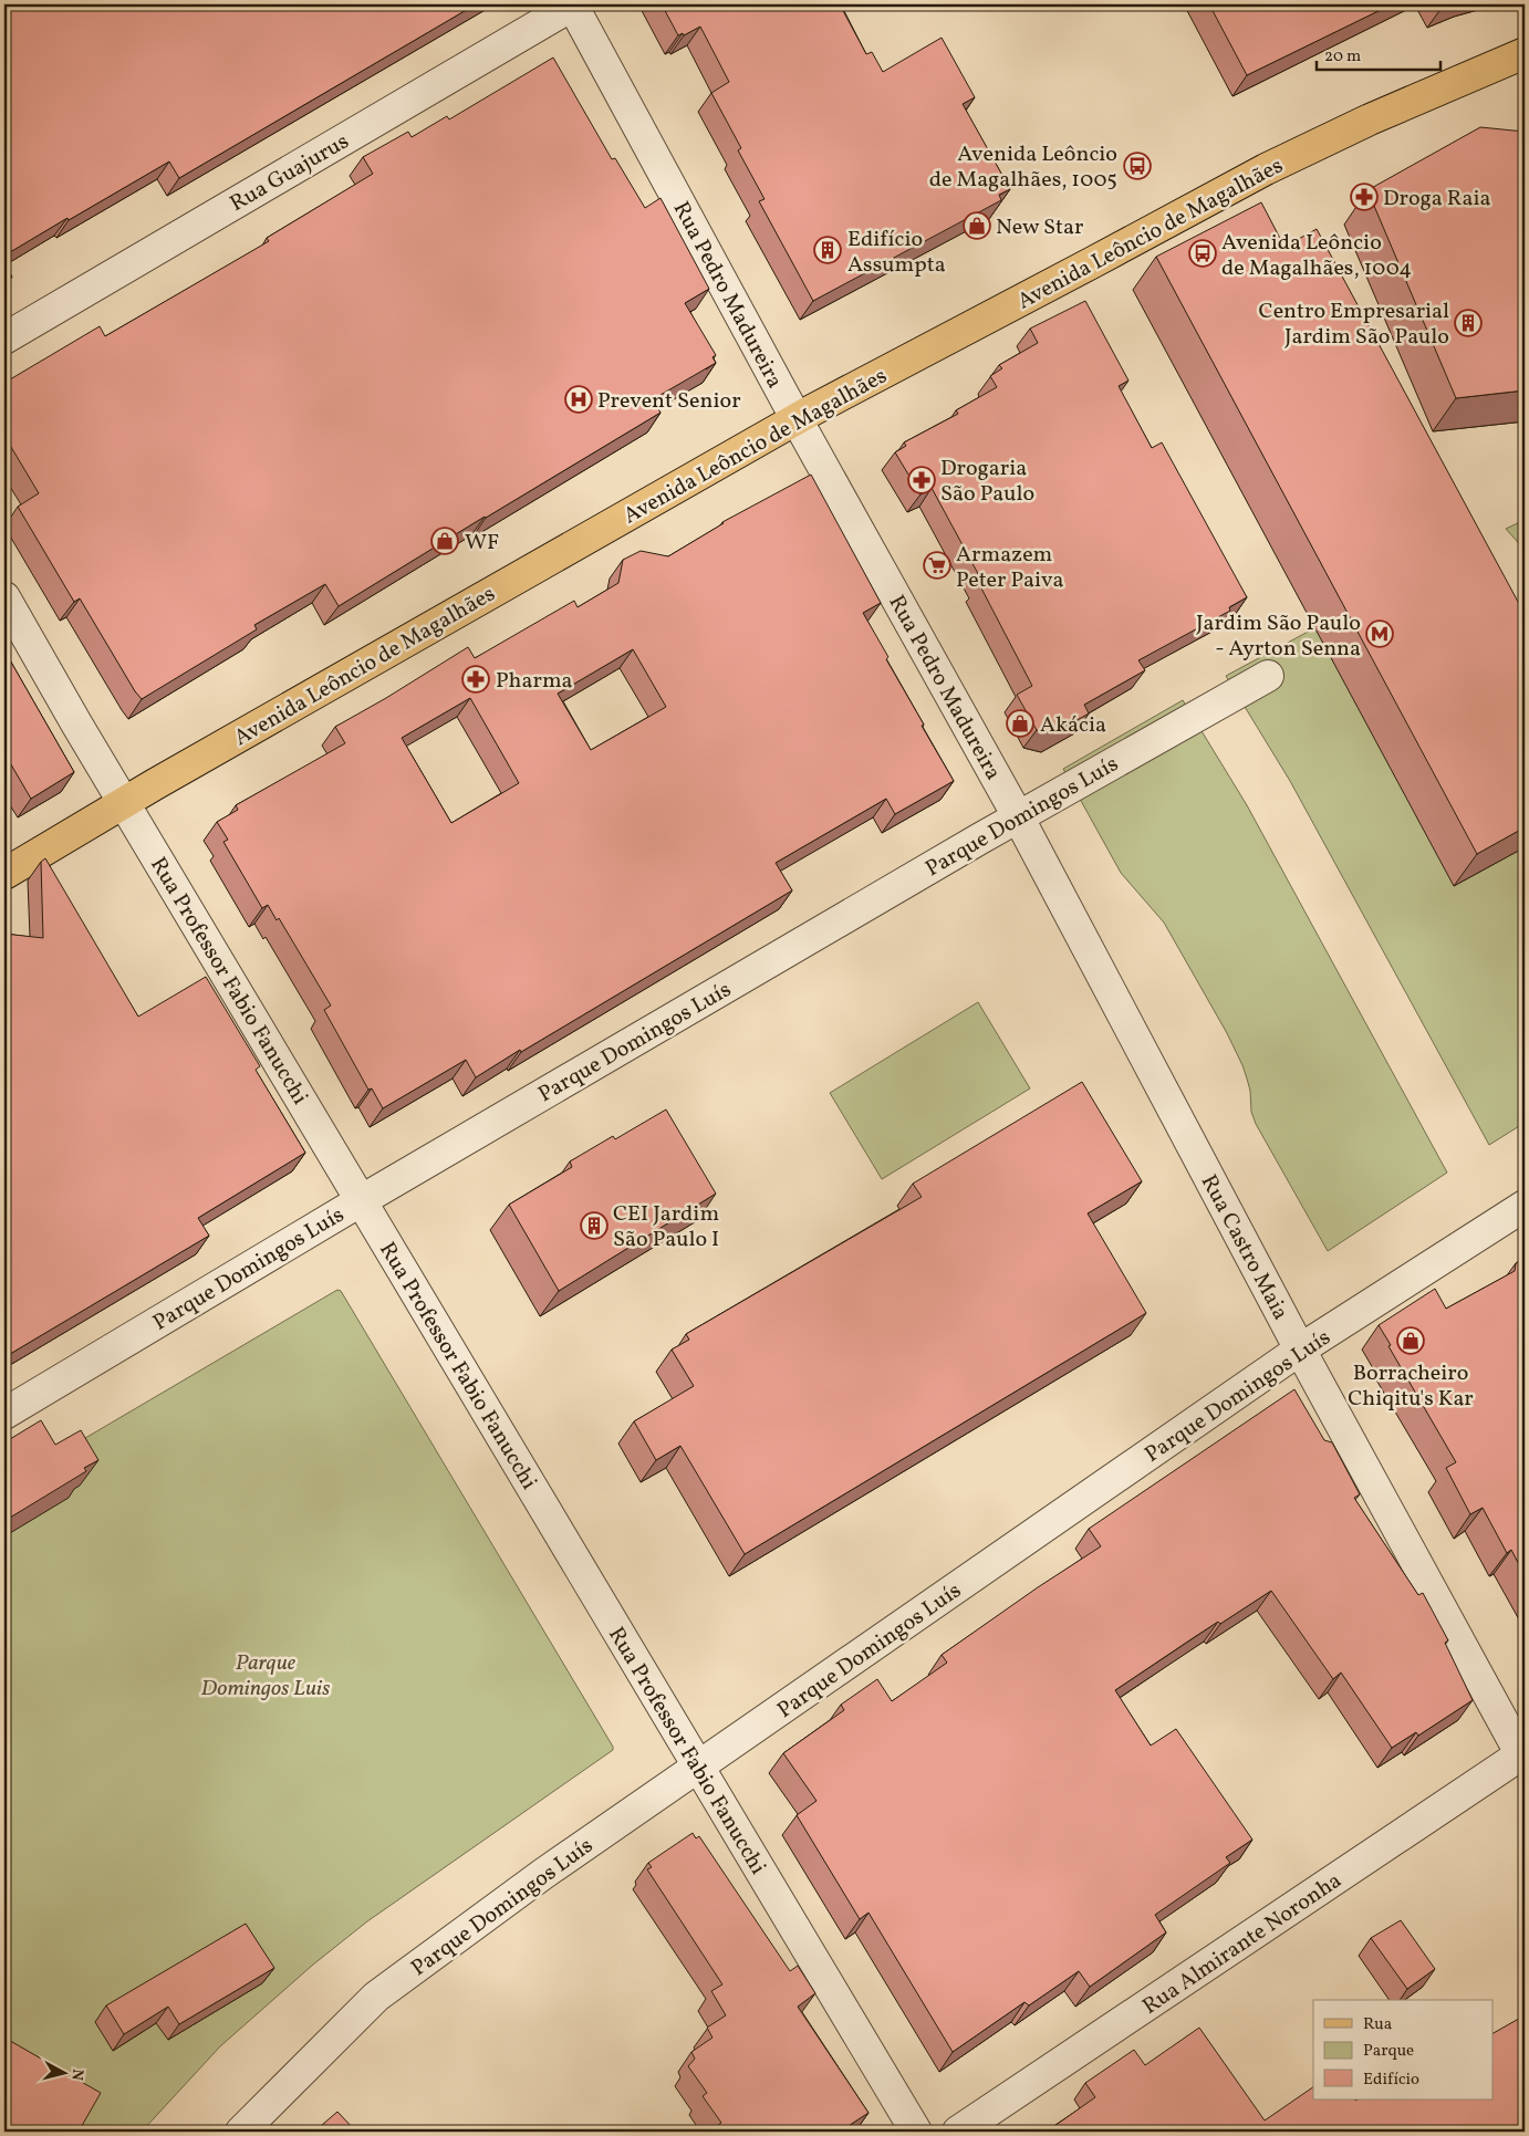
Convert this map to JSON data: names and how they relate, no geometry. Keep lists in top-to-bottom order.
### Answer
{
  "streets": {
    "main road": ["Avenida Leôncio de Magalhães"],
    "street": [
      "Rua Guajurus",
      "Rua Pedro Madureira",
      "Parque Domingos Luís",
      "Rua Professor Fabio Fanucchi",
      "Rua Castro Maia",
      "Rua Almirante Noronha"
    ]
  },
  "crossings": [
    ["Rua Guajurus", "Rua Pedro Madureira"],
    ["Avenida Leôncio de Magalhães", "Rua Pedro Madureira"],
    ["Avenida Leôncio de Magalhães", "Rua Professor Fabio Fanucchi"],
    ["Rua Pedro Madureira", "Parque Domingos Luís"],
    ["Rua Pedro Madureira", "Rua Castro Maia"],
    ["Parque Domingos Luís", "Rua Professor Fabio Fanucchi"],
    ["Parque Domingos Luís", "Rua Castro Maia"],
    ["Rua Castro Maia", "Rua Almirante Noronha"]
  ],
  "parks": ["Parque Domingos Luis"],
  "places": {
    "bus stop": ["Avenida Leôncio de Magalhães, 1005", "Avenida Leôncio de Magalhães, 1004"],
    "pharmacy": ["Droga Raia", "Drogaria São Paulo", "Pharma"],
    "shop": [
      "New Star",
      "WF",
      "Akácia",
      "Borracheiro Chiqitu's Kar"
    ],
    "building": ["Edifício Assumpta", "Centro Empresarial Jardim São Paulo", "CEI Jardim São Paulo I"],
    "hospital": ["Prevent Senior"],
    "supermarket": ["Armazem Peter Paiva"],
    "metro station": ["Jardim São Paulo - Ayrton Senna"]
  },
  "legend": ["Rua", "Parque", "Edifício"],
  "scale_bar": "20 m",
  "north": "right"
}
